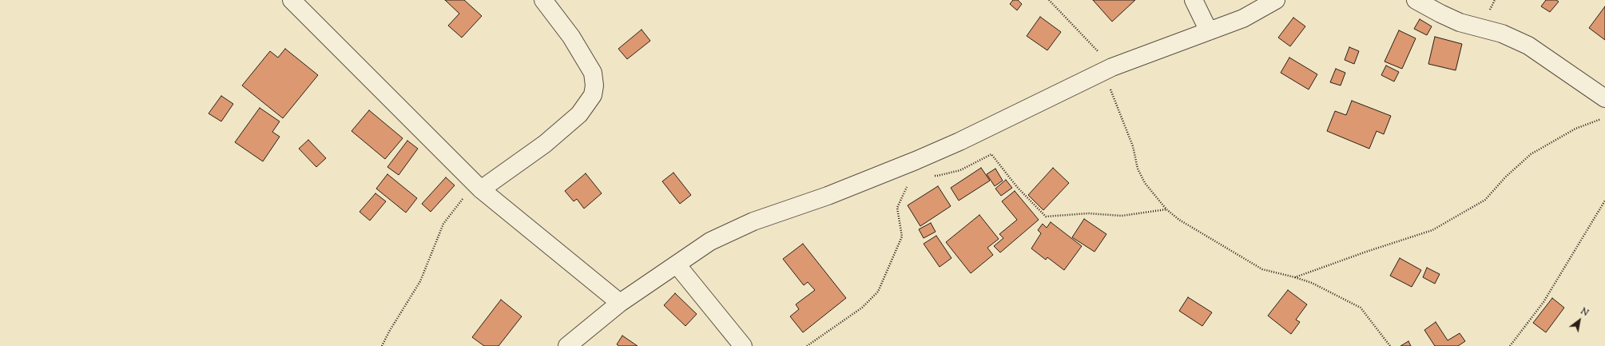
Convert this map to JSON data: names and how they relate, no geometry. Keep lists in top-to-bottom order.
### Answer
{
  "north": "top right"
}
